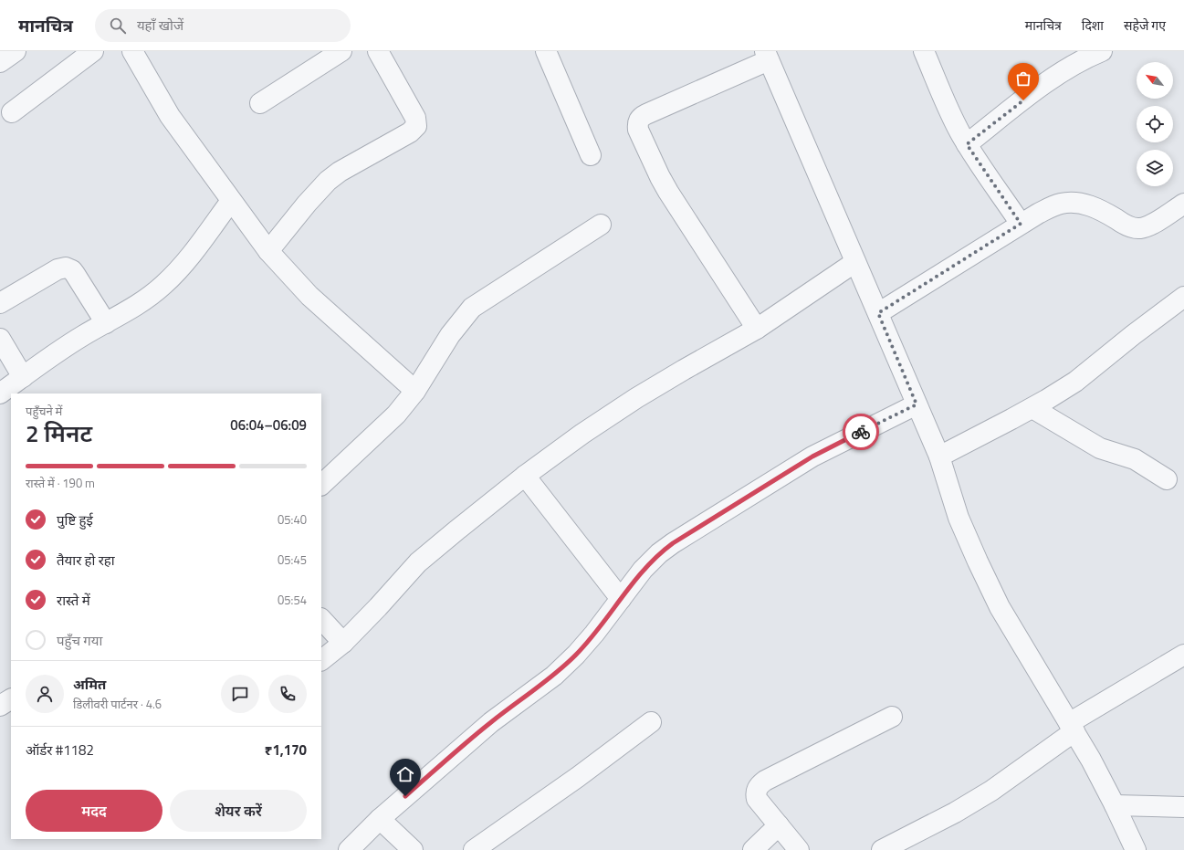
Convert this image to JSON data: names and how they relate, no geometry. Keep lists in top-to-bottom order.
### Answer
{
  "north": "top left",
  "page": {
    "header": "मानचित्र",
    "search": "यहाँ खोजें",
    "nav": ["मानचित्र", "दिशा", "सहेजे गए"],
    "heading": ["2 मिनट", "पहुँचने में", "06:04–06:09"],
    "panel": [
      "अमित",
      "डिलीवरी पार्टनर · 4.6",
      "ऑर्डर #1182",
      "₹1,170"
    ],
    "bar": "रास्ते में · 190 m",
    "list": [
      ["पुष्टि हुई", "05:40"],
      ["तैयार हो रहा", "05:45"],
      ["रास्ते में", "05:54"],
      "पहुँच गया"
    ],
    "buttons": ["मदद", "शेयर करें"]
  }
}
